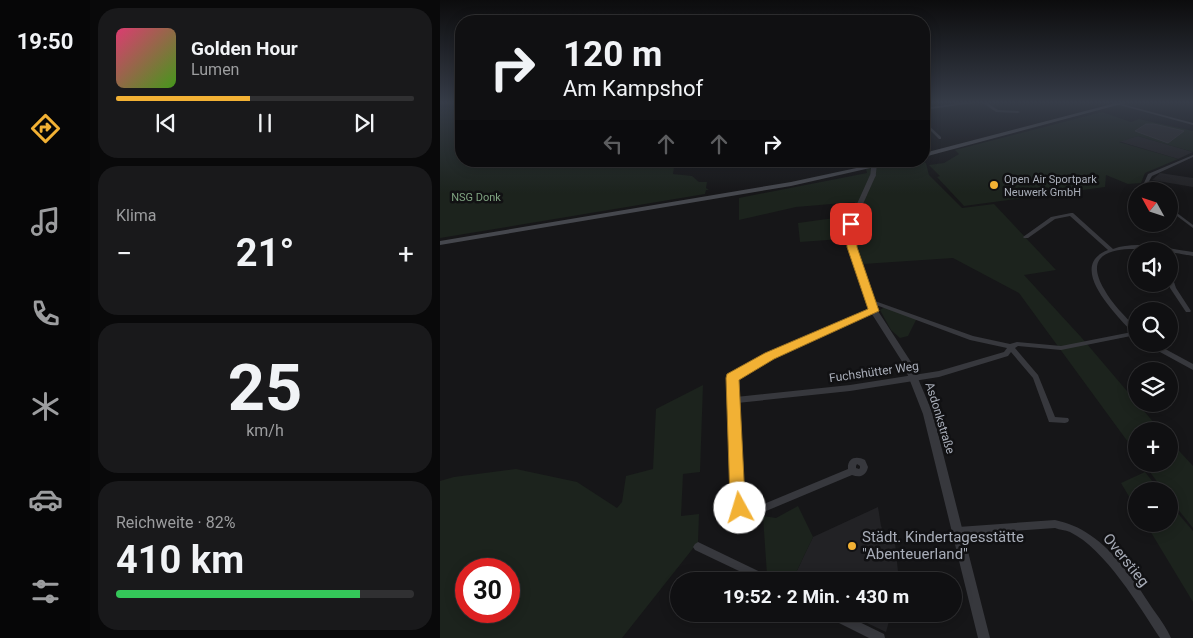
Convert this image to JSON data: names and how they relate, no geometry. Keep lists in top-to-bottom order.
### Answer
{
  "streets": {
    "street": ["Fuchshütter Weg", "Asdonkstraße", "Overstieg"]
  },
  "crossings": [
    ["Fuchshütter Weg", "Asdonkstraße"],
    ["Asdonkstraße", "Overstieg"]
  ],
  "parks": ["NSG Donk"],
  "places": ["Open Air Sportpark Neuwerk GmbH", "Städt. Kindertagesstätte \"Abenteuerland\""],
  "north": "top left",
  "page": {
    "tabs": "19:50",
    "turn": ["120 m", "Am Kampshof"],
    "song": ["Golden Hour", "Lumen"],
    "tile": [
      "Klima",
      ["25", "km/h"],
      ["Reichweite · 82%", "410 km"]
    ],
    "map_buttons": ["+", "−"],
    "heat": ["−", "21°", "+"],
    "limit": "30",
    "trip": "19:52 · 2 Min. · 430 m"
  }
}
